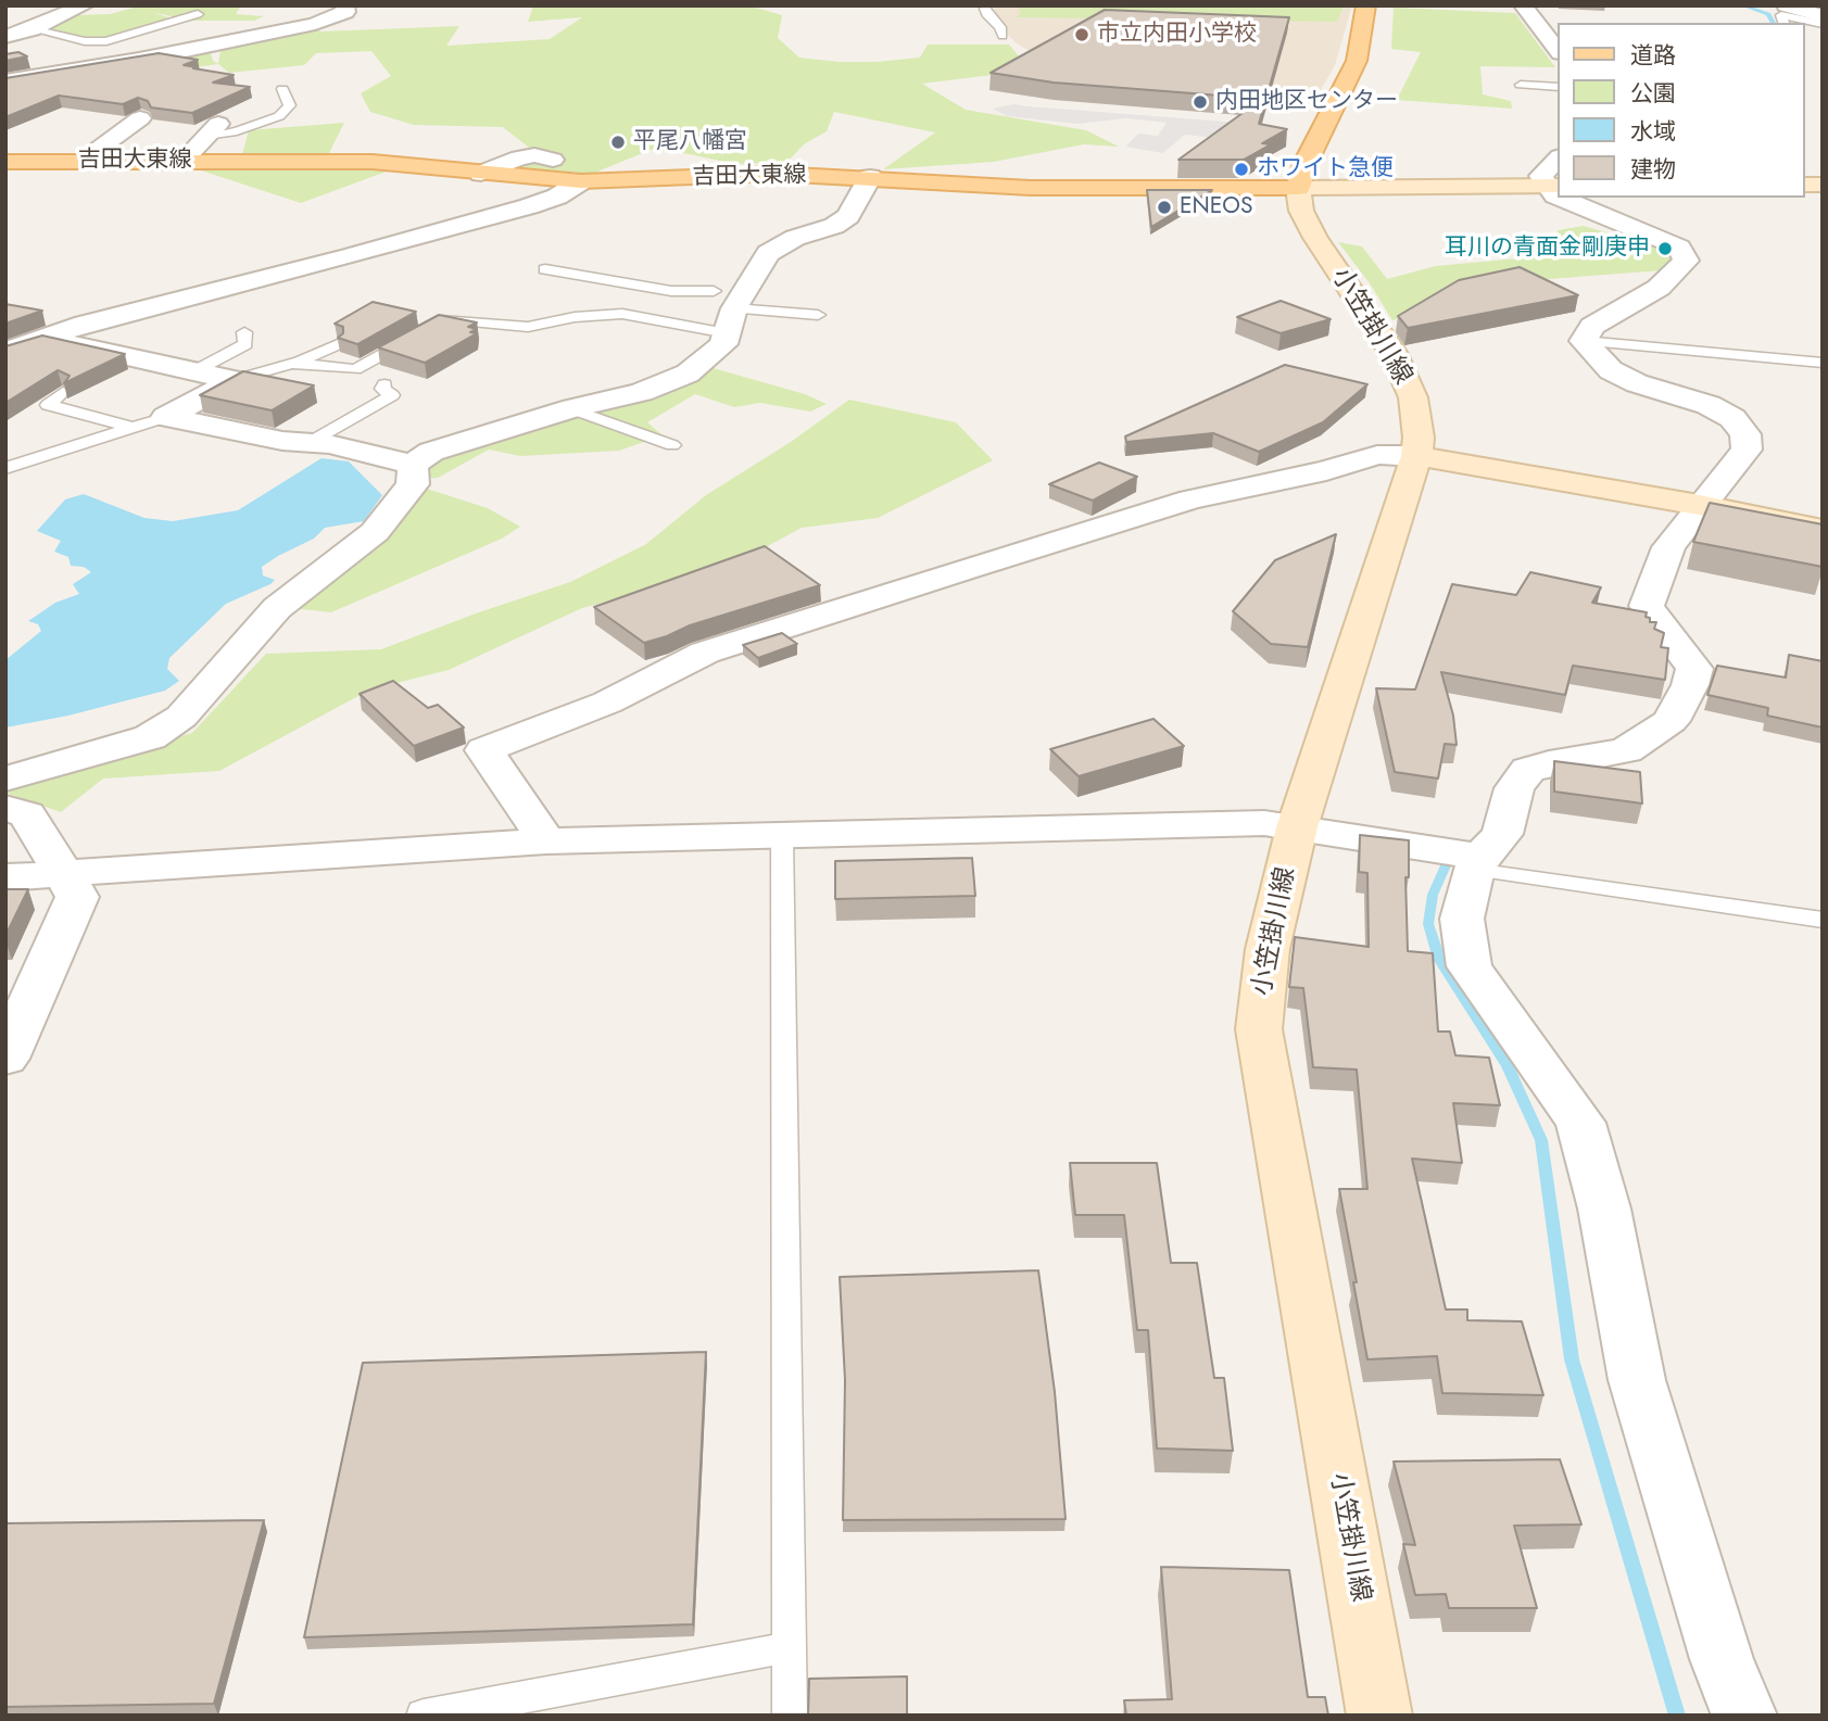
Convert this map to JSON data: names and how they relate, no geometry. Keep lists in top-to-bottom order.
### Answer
{
  "streets": {
    "main road": ["吉田大東線", "小笠掛川線"]
  },
  "crossings": [
    ["吉田大東線", "小笠掛川線"]
  ],
  "places": [
    "市立内田小学校",
    "内田地区センター",
    "平尾八幡宮",
    "ホワイト急便",
    "ENEOS",
    "耳川の青面金剛庚申"
  ],
  "legend": [
    "道路",
    "公園",
    "水域",
    "建物"
  ]
}
